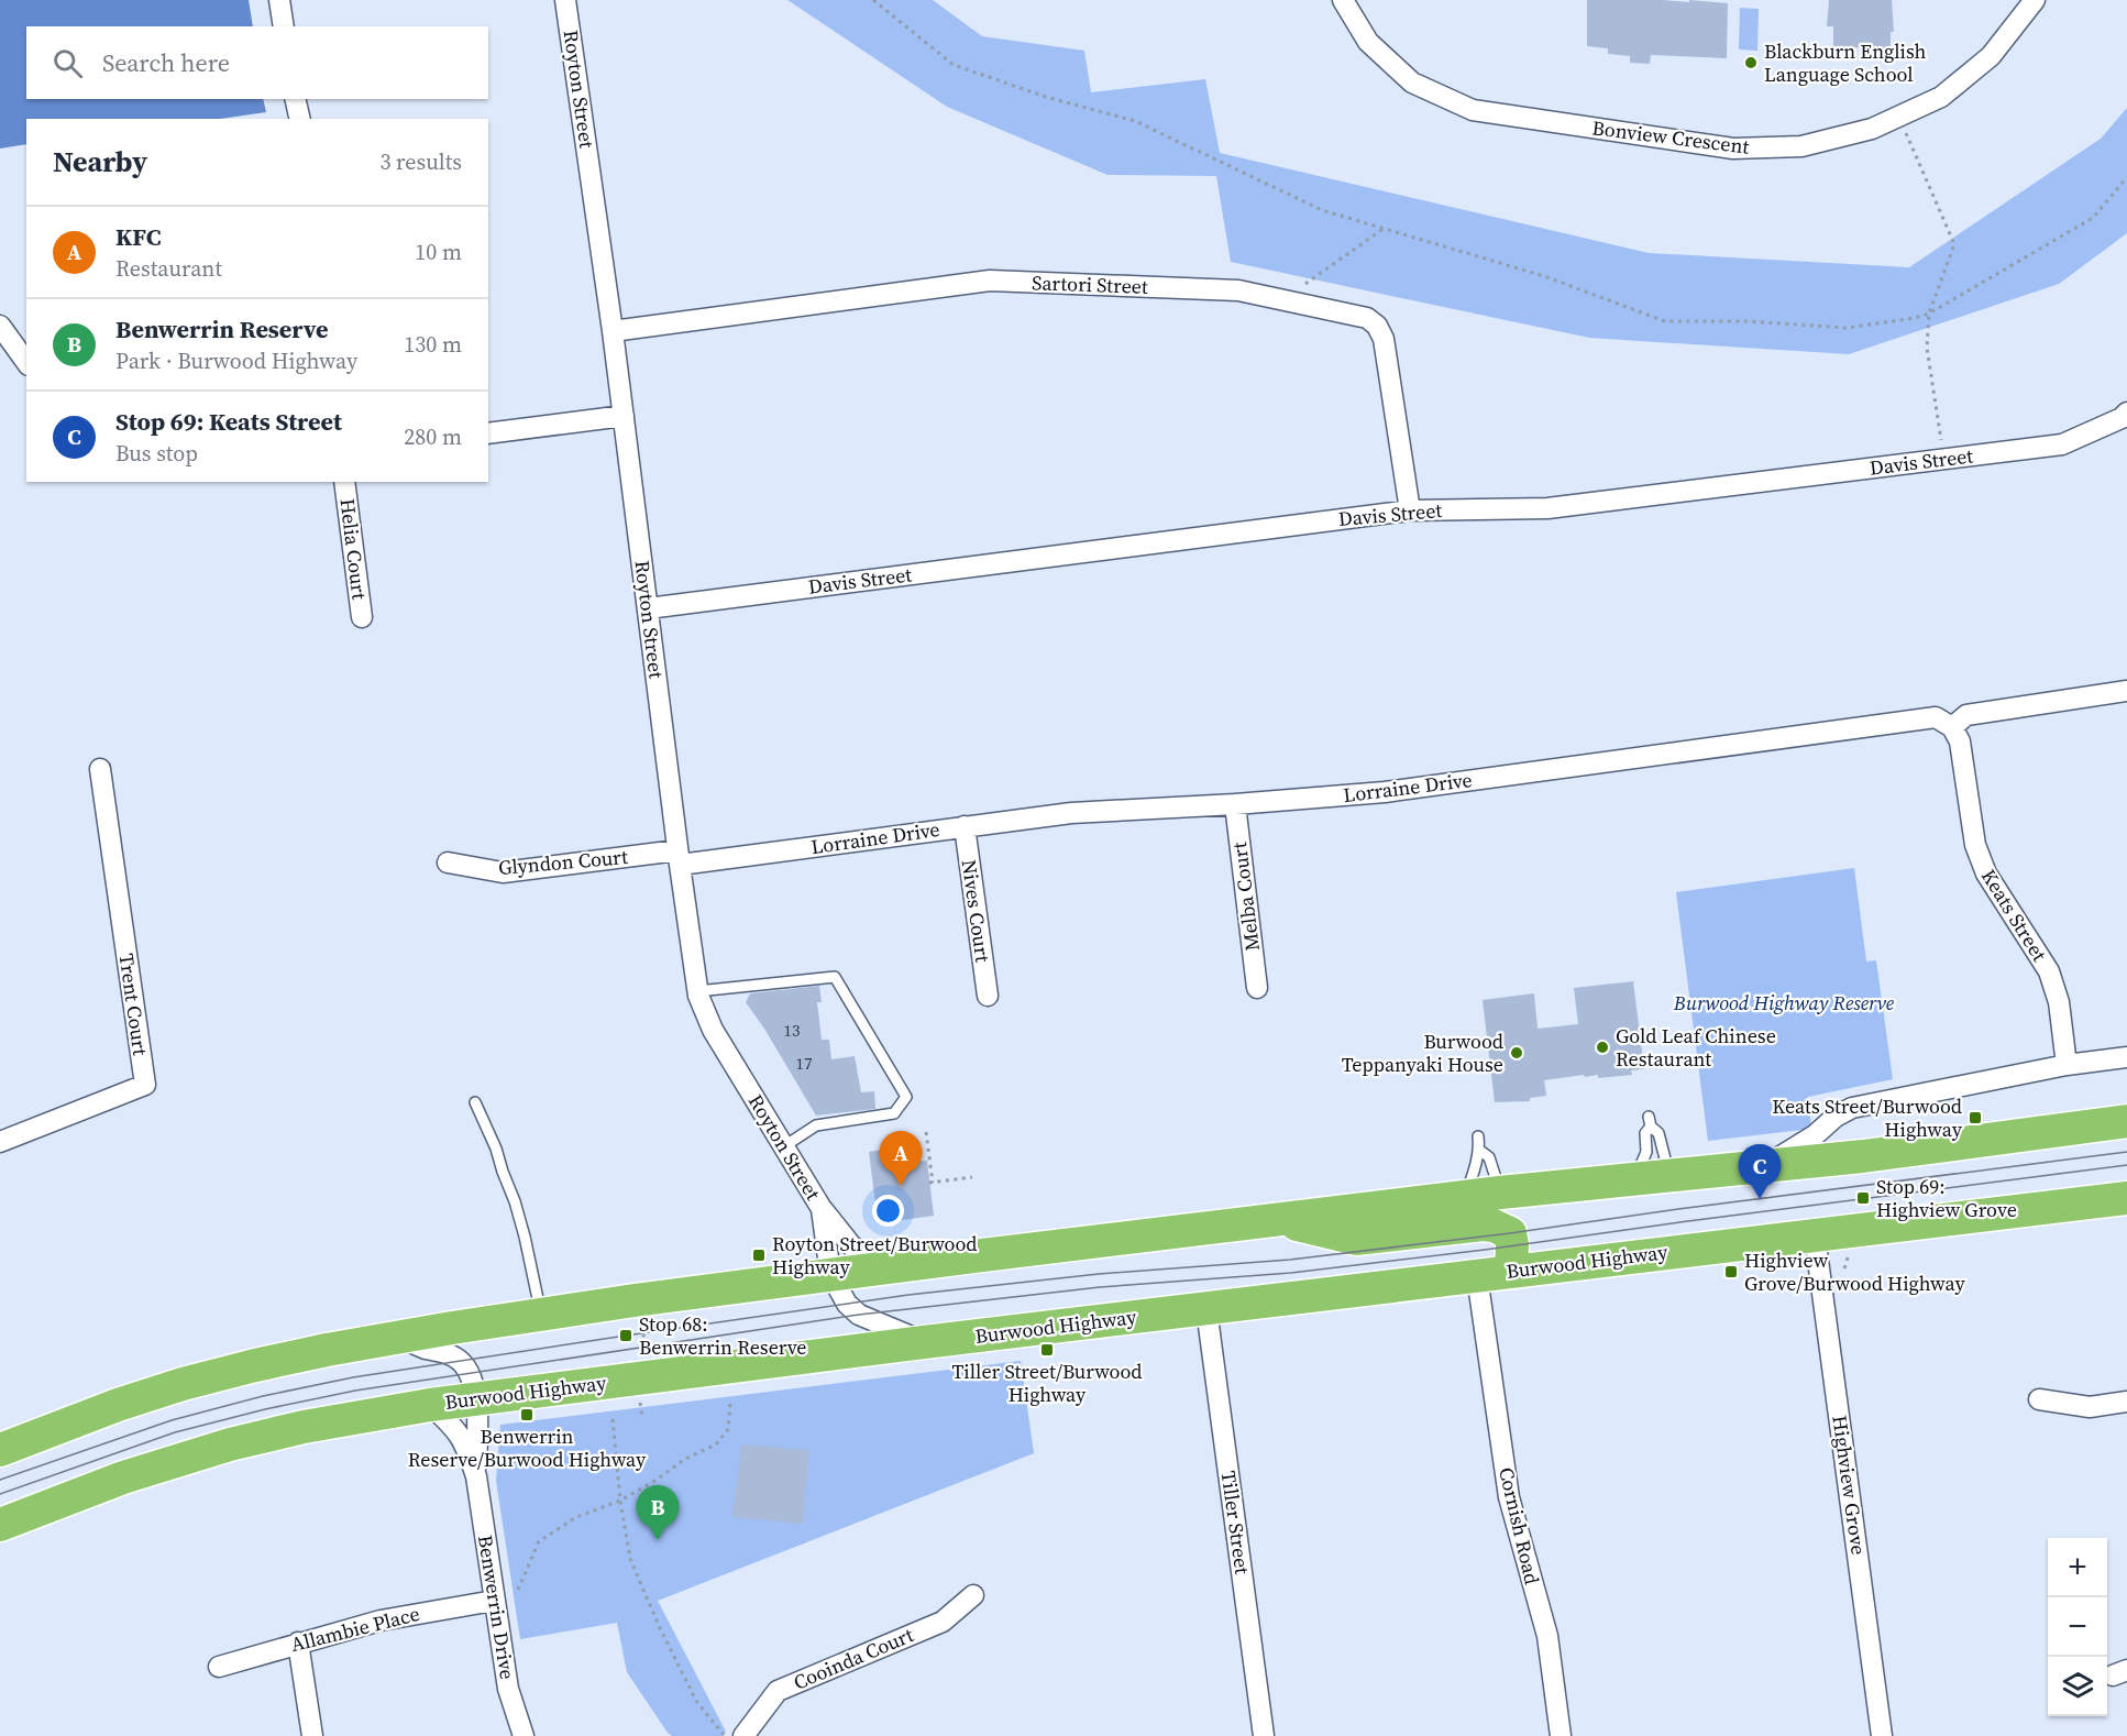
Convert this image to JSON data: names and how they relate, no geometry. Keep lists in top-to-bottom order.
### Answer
{
  "streets": {
    "highway": ["Burwood Highway"],
    "street": [
      "Royton Street",
      "Bonview Crescent",
      "Sartori Street",
      "Davis Street",
      "Helia Court",
      "Lorraine Drive",
      "Glyndon Court",
      "Melba Court",
      "Nives Court",
      "Keats Street",
      "Trent Court",
      "Highview Grove",
      "Tiller Street",
      "Cornish Road",
      "Benwerrin Drive",
      "Allambie Place",
      "Cooinda Court"
    ]
  },
  "crossings": [
    ["Royton Street", "Sartori Street"],
    ["Royton Street", "Davis Street"],
    ["Royton Street", "Lorraine Drive"],
    ["Royton Street", "Glyndon Court"],
    ["Royton Street", "Burwood Highway"],
    ["Sartori Street", "Davis Street"],
    ["Lorraine Drive", "Glyndon Court"],
    ["Lorraine Drive", "Melba Court"],
    ["Lorraine Drive", "Nives Court"],
    ["Lorraine Drive", "Keats Street"],
    ["Burwood Highway", "Highview Grove"],
    ["Burwood Highway", "Tiller Street"],
    ["Burwood Highway", "Cornish Road"],
    ["Burwood Highway", "Benwerrin Drive"],
    ["Benwerrin Drive", "Allambie Place"]
  ],
  "parks": ["Burwood Highway Reserve"],
  "places": {
    "other": ["Blackburn English Language School", "Gold Leaf Chinese Restaurant", "Burwood Teppanyaki House"],
    "transit": [
      "Keats Street/Burwood Highway",
      "Stop 69: Highview Grove",
      "Royton Street/Burwood Highway",
      "Highview Grove/Burwood Highway",
      "Stop 68: Benwerrin Reserve",
      "Tiller Street/Burwood Highway",
      "Benwerrin Reserve/Burwood Highway"
    ]
  },
  "house_numbers": ["13", "17"],
  "page": {
    "search": "Search here",
    "heading": ["Nearby", "3 results"],
    "list": [
      {
        "mark": "A",
        "name": "KFC",
        "note": "Restaurant",
        "value": "10 m"
      },
      {
        "mark": "B",
        "name": "Benwerrin Reserve",
        "note": "Park · Burwood Highway",
        "value": "130 m"
      },
      {
        "mark": "C",
        "name": "Stop 69: Keats Street",
        "note": "Bus stop",
        "value": "280 m"
      }
    ],
    "pins": ["A", "C", "B"],
    "map_buttons": ["+", "−"]
  }
}
